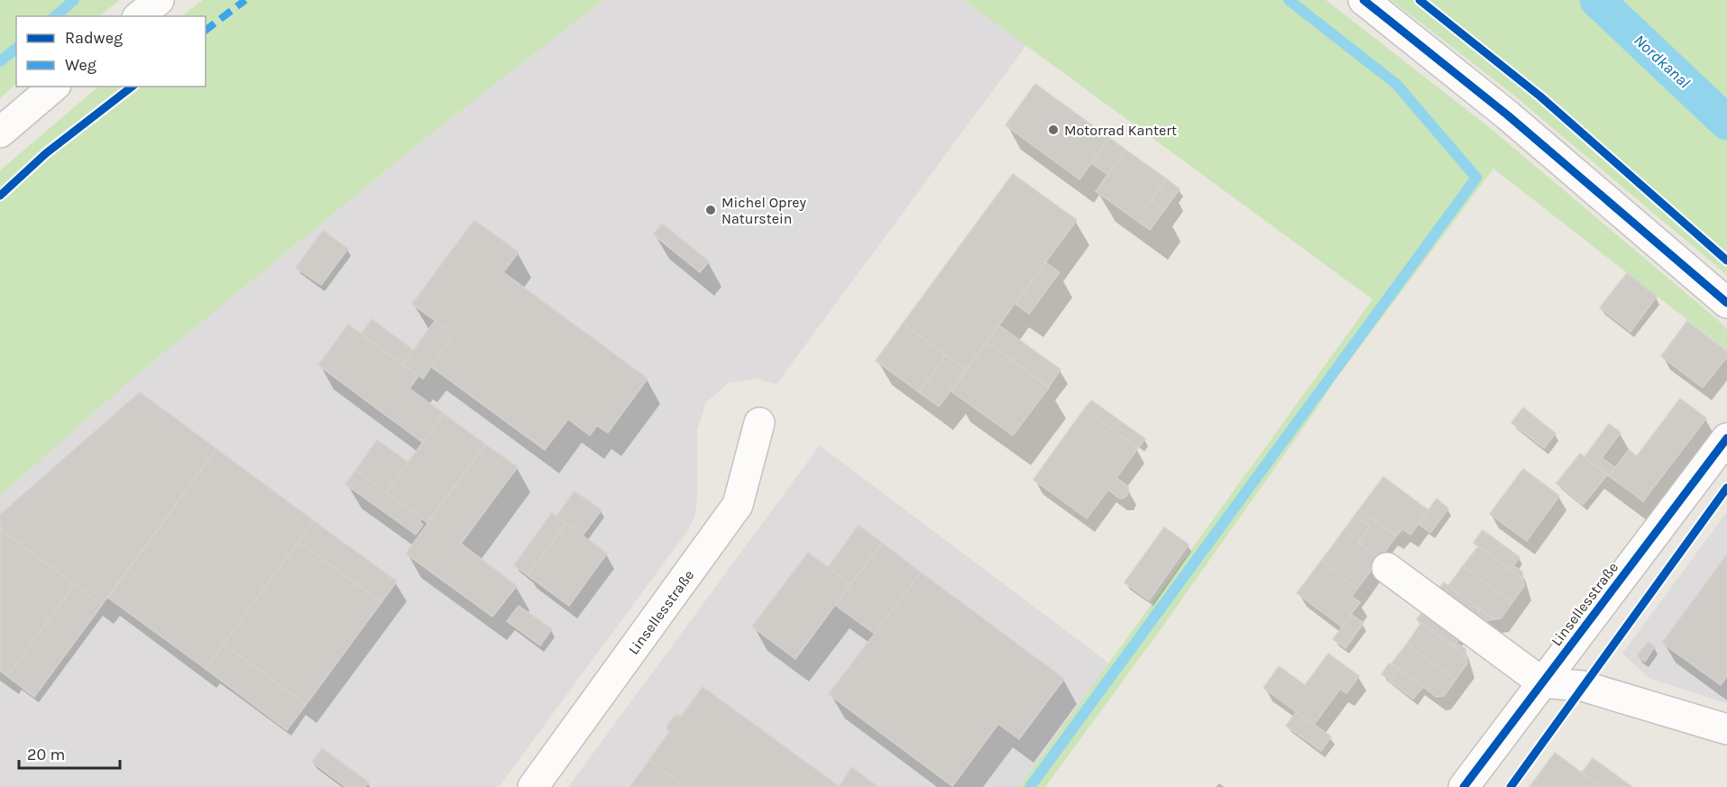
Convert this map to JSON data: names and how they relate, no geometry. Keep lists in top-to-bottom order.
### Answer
{
  "streets": {
    "street": ["Linsellesstraße"]
  },
  "water": ["Nordkanal"],
  "places": ["Motorrad Kantert", "Michel Oprey Naturstein"],
  "legend": ["Radweg", "Weg"],
  "scale_bar": "20 m"
}
